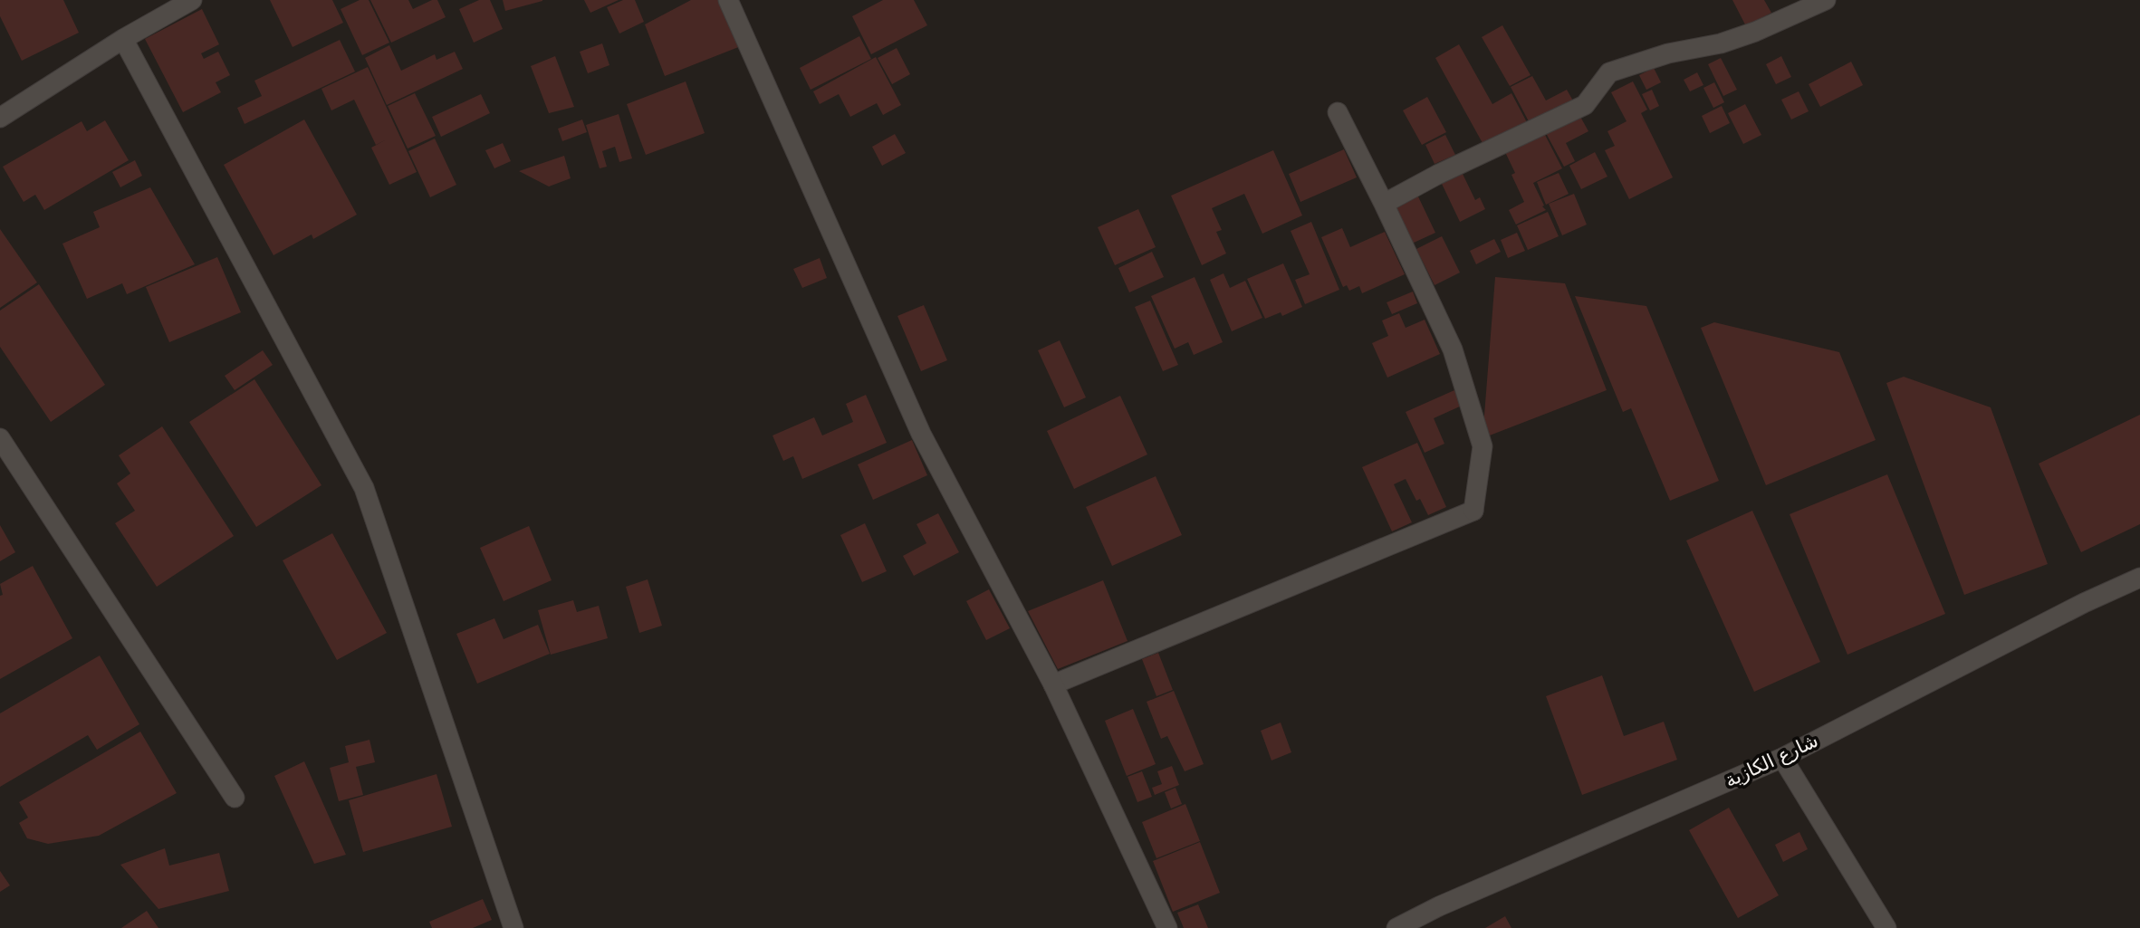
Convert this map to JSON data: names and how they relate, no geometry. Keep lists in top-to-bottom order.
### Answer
{
  "streets": {
    "street": ["شارع الكازية"]
  }
}
